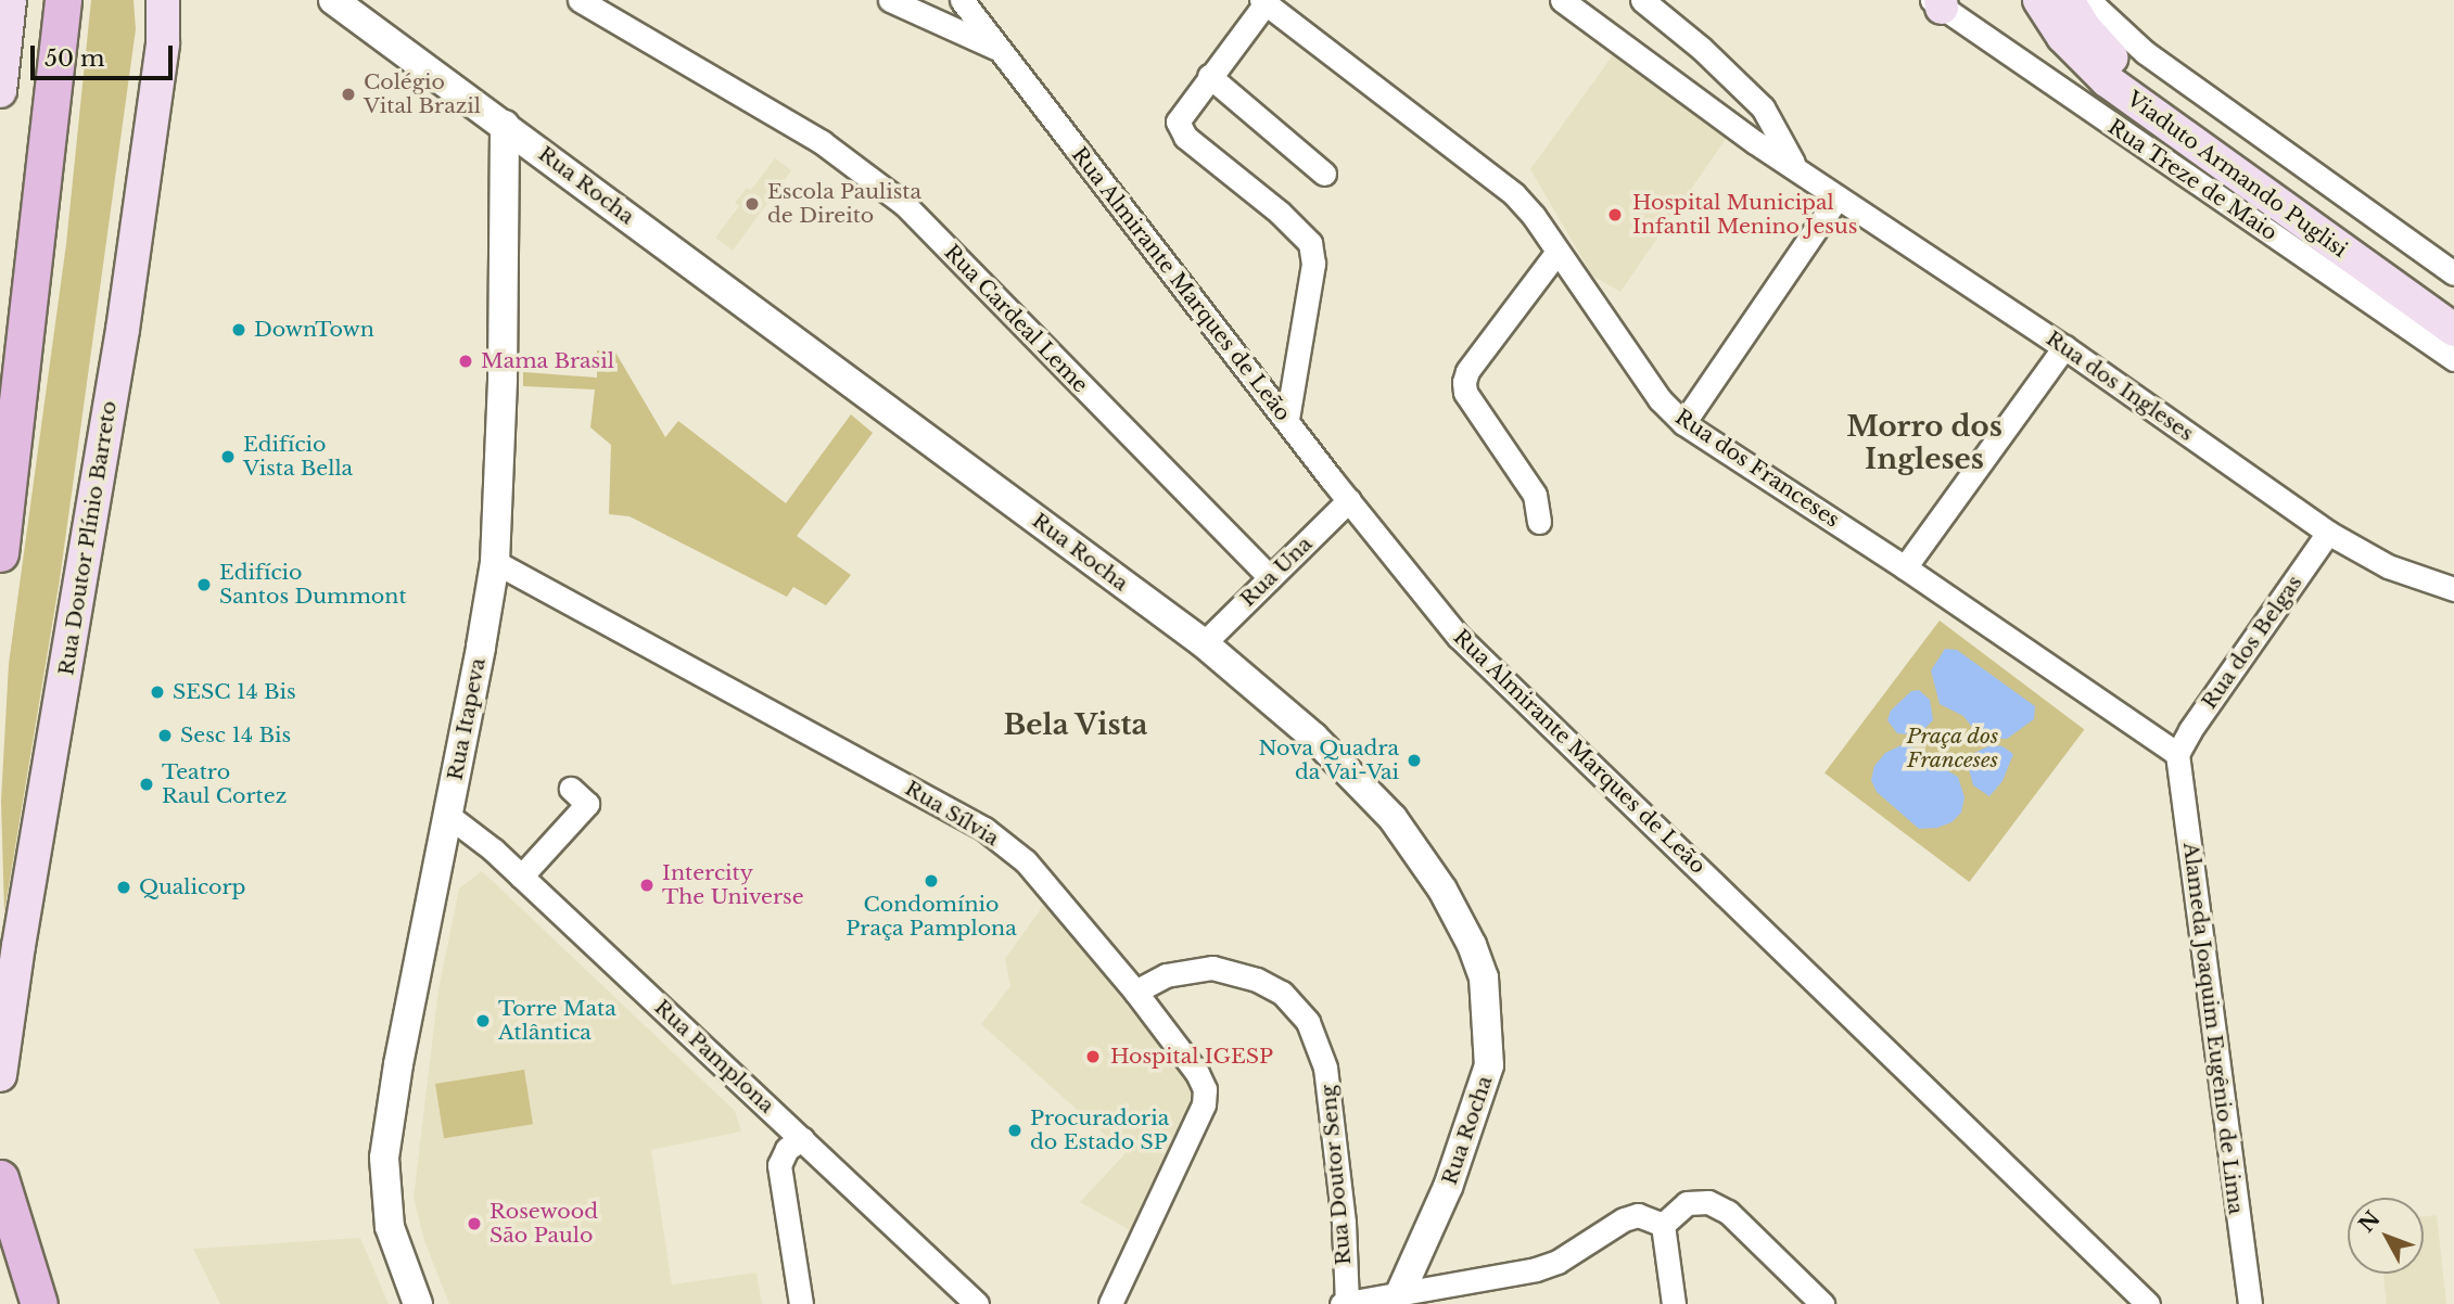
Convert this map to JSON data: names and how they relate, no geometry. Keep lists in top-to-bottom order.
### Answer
{
  "streets": {
    "main road": ["Viaduto Armando Puglisi", "Rua Doutor Plínio Barreto"],
    "street": [
      "Rua Treze de Maio",
      "Rua Rocha",
      "Rua Almirante Marques de Leão",
      "Rua Cardeal Leme",
      "Rua dos Ingleses",
      "Rua dos Franceses",
      "Rua Una",
      "Rua dos Belgas",
      "Rua Itapeva",
      "Rua Sílvia",
      "Alameda Joaquim Eugênio de Lima",
      "Rua Pamplona",
      "Rua Doutor Seng"
    ]
  },
  "crossings": [
    ["Rua Rocha", "Rua Una"],
    ["Rua Rocha", "Rua Itapeva"],
    ["Rua Rocha", "Rua Doutor Seng"],
    ["Rua Almirante Marques de Leão", "Rua Una"],
    ["Rua Cardeal Leme", "Rua Una"],
    ["Rua dos Ingleses", "Rua dos Belgas"],
    ["Rua dos Franceses", "Rua dos Belgas"],
    ["Rua dos Franceses", "Alameda Joaquim Eugênio de Lima"],
    ["Rua dos Belgas", "Alameda Joaquim Eugênio de Lima"],
    ["Rua Itapeva", "Rua Sílvia"],
    ["Rua Itapeva", "Rua Pamplona"],
    ["Rua Sílvia", "Rua Doutor Seng"]
  ],
  "districts": ["Morro dos Ingleses", "Bela Vista"],
  "parks": ["Praça dos Franceses"],
  "places": [
    "Colégio Vital Brazil",
    "Escola Paulista de Direito",
    "Hospital Municipal Infantil Menino Jesus",
    "DownTown",
    "Mama Brasil",
    "Edifício Vista Bella",
    "Edifício Santos Dummont",
    "SESC 14 Bis",
    "Sesc 14 Bis",
    "Nova Quadra da Vai-Vai",
    "Teatro Raul Cortez",
    "Condomínio Praça Pamplona",
    "Intercity The Universe",
    "Qualicorp",
    "Torre Mata Atlântica",
    "Hospital IGESP",
    "Procuradoria do Estado SP",
    "Rosewood São Paulo"
  ],
  "scale_bar": "50 m",
  "north": "top left"
}
